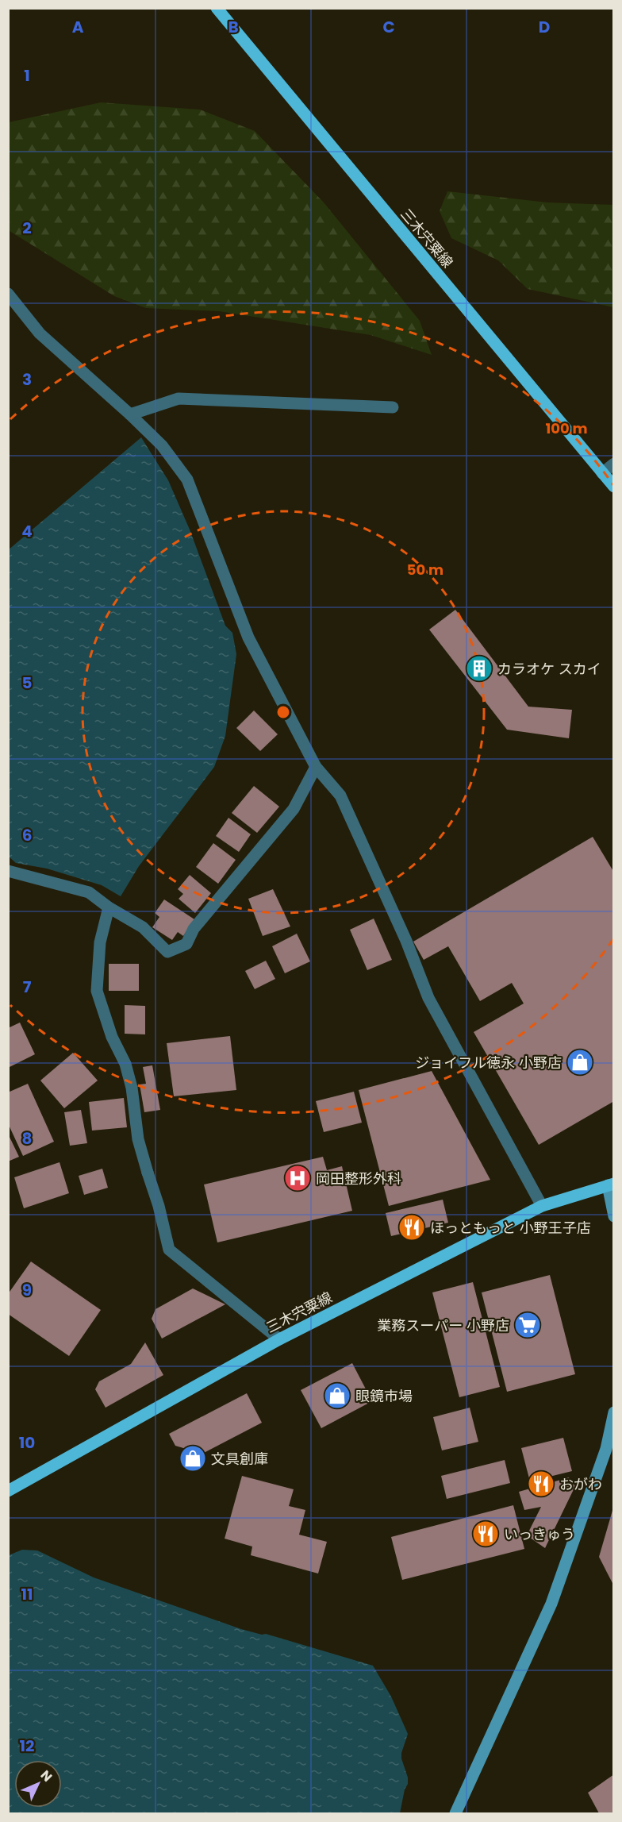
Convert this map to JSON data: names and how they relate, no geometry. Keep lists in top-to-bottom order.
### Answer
{
  "streets": {
    "main road": ["三木宍粟線"]
  },
  "places": {
    "building": ["カラオケ スカイ"],
    "shop": ["ジョイフル徳永 小野店", "眼鏡市場", "文具創庫"],
    "hospital": ["岡田整形外科"],
    "restaurant": ["ほっともっと 小野王子店", "おがわ", "いっきゅう"],
    "supermarket": ["業務スーパー 小野店"]
  },
  "north": "top right",
  "grid": {
    "columns": [
      "A",
      "B",
      "C",
      "D"
    ],
    "rows": [
      "1",
      "2",
      "3",
      "4",
      "5",
      "6",
      "7",
      "8",
      "9",
      "10",
      "11",
      "12"
    ]
  },
  "rings": ["100 m", "50 m"]
}
